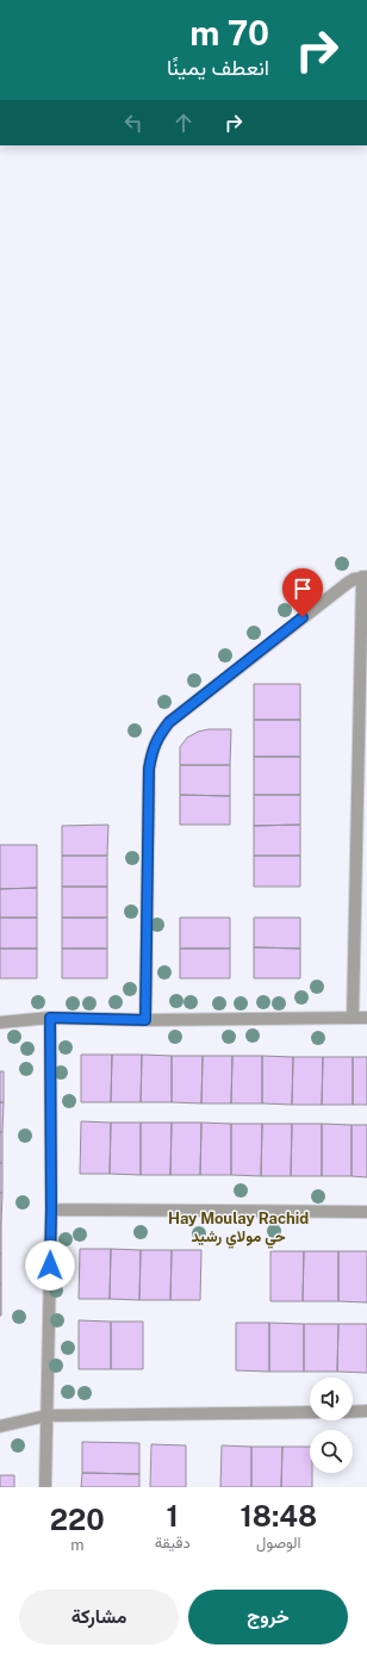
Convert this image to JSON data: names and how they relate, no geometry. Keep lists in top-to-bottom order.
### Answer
{
  "districts": ["Hay Moulay Rachid حي مولاي رشيد"],
  "page": {
    "turn": ["70 m", "انعطف يمينًا"],
    "eta": [
      "18:48",
      "الوصول",
      "1",
      "دقيقة",
      "220",
      "m"
    ],
    "buttons": ["خروج", "مشاركة"]
  }
}
